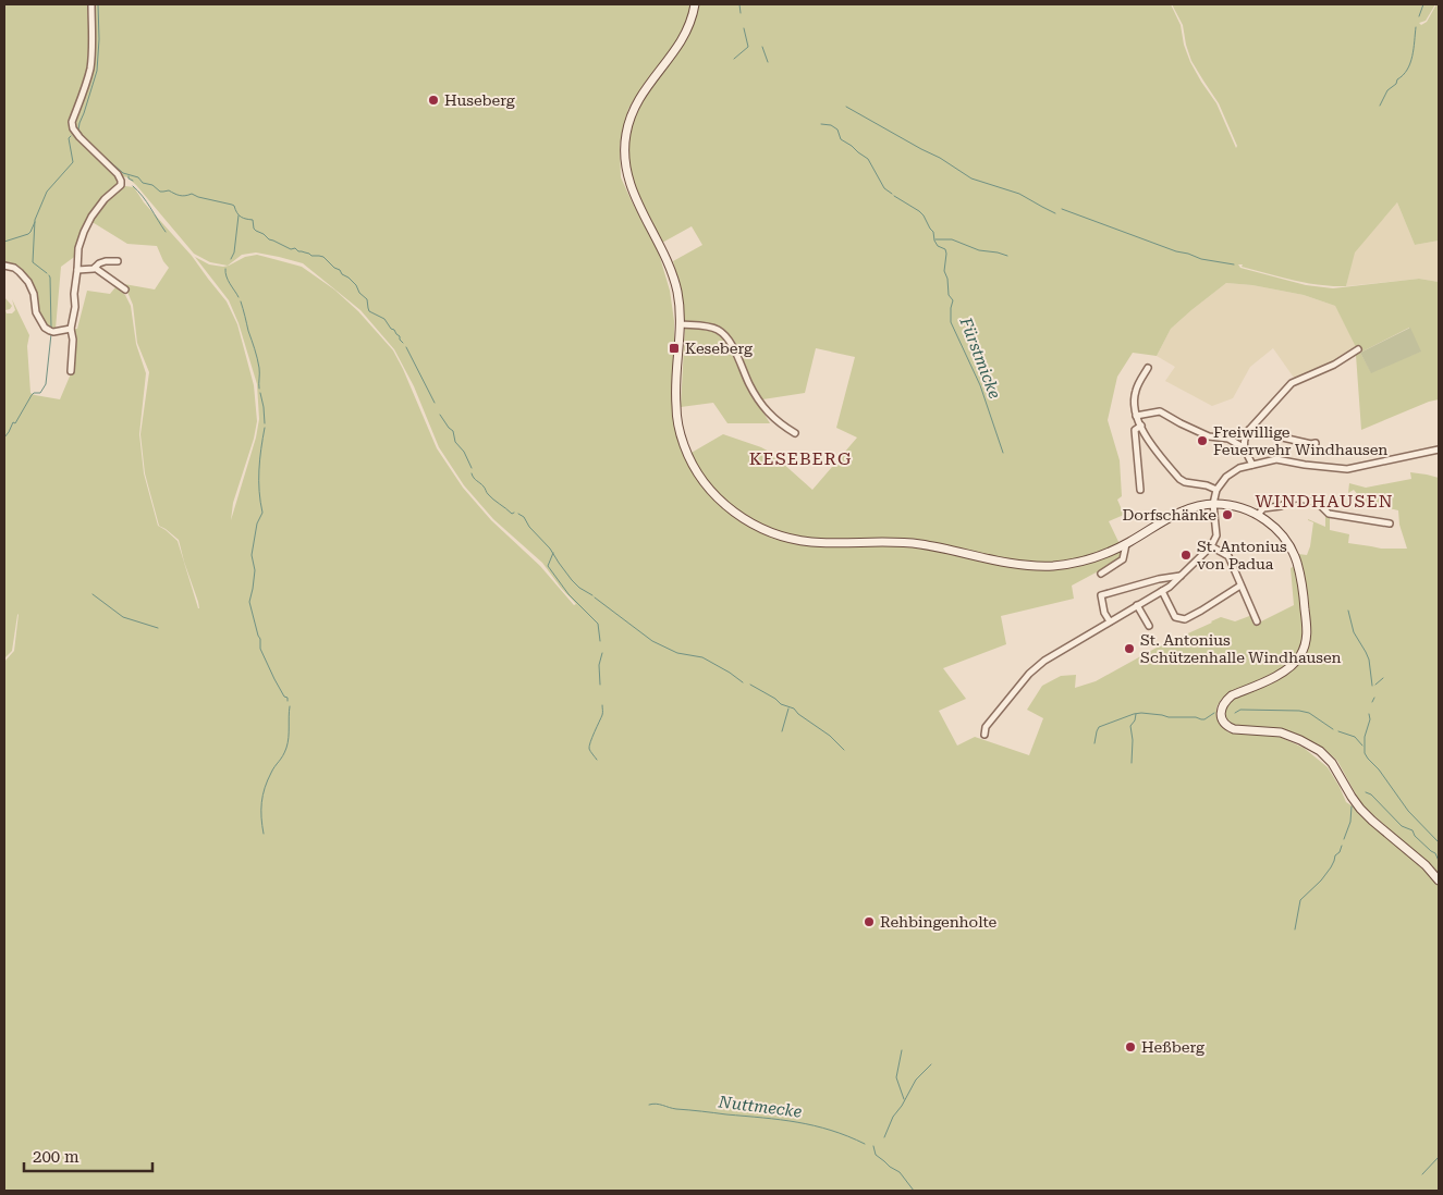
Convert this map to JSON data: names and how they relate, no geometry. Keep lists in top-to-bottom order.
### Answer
{
  "districts": ["KESEBERG", "WINDHAUSEN"],
  "water": ["Fürstmicke", "Nuttmecke"],
  "places": {
    "other": [
      "Huseberg",
      "Freiwillige Feuerwehr Windhausen",
      "Dorfschänke",
      "St. Antonius von Padua",
      "St. Antonius Schützenhalle Windhausen",
      "Rehbingenholte",
      "Heßberg"
    ],
    "transit": ["Keseberg"]
  },
  "scale_bar": "200 m"
}
